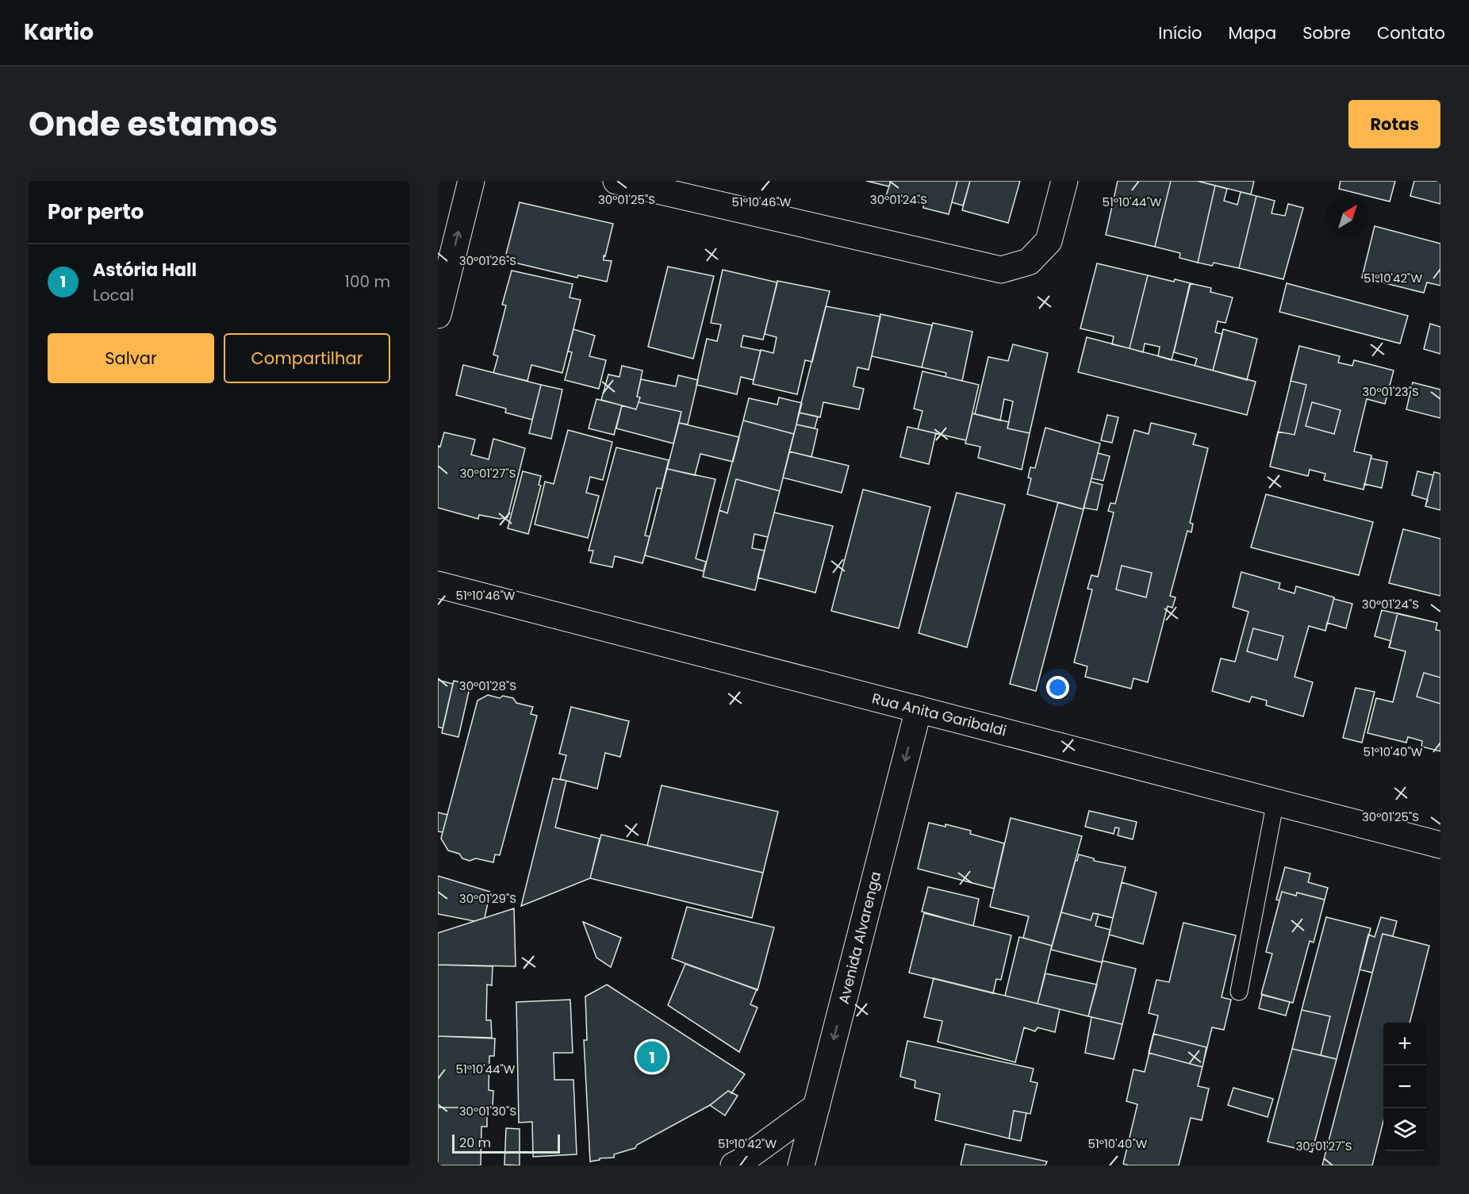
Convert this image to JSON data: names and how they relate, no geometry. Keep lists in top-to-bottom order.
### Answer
{
  "streets": {
    "main road": ["Rua Anita Garibaldi", "Avenida Alvarenga"]
  },
  "crossings": [
    ["Rua Anita Garibaldi", "Avenida Alvarenga"]
  ],
  "one_way": ["Avenida Alvarenga"],
  "scale_bar": "20 m",
  "north": "top right",
  "page": {
    "header": "Kartio",
    "nav": [
      "Início",
      "Mapa",
      "Sobre",
      "Contato"
    ],
    "title": "Onde estamos",
    "buttons": [
      "Rotas",
      ["Salvar", "Compartilhar"]
    ],
    "heading": "Por perto",
    "list": [
      {
        "mark": "1",
        "name": "Astória Hall",
        "note": "Local",
        "value": "100 m"
      }
    ],
    "map_buttons": ["+", "−"],
    "pins": "1",
    "scale": "20 m"
  },
  "coordinates": [
    "30°01'25\"S",
    "30°01'24\"S",
    "51°10'46\"W",
    "51°10'44\"W",
    "30°01'26\"S",
    "51°10'42\"W",
    "30°01'23\"S",
    "30°01'27\"S",
    "30°01'28\"S",
    "51°10'40\"W",
    "30°01'29\"S",
    "30°01'30\"S"
  ]
}
